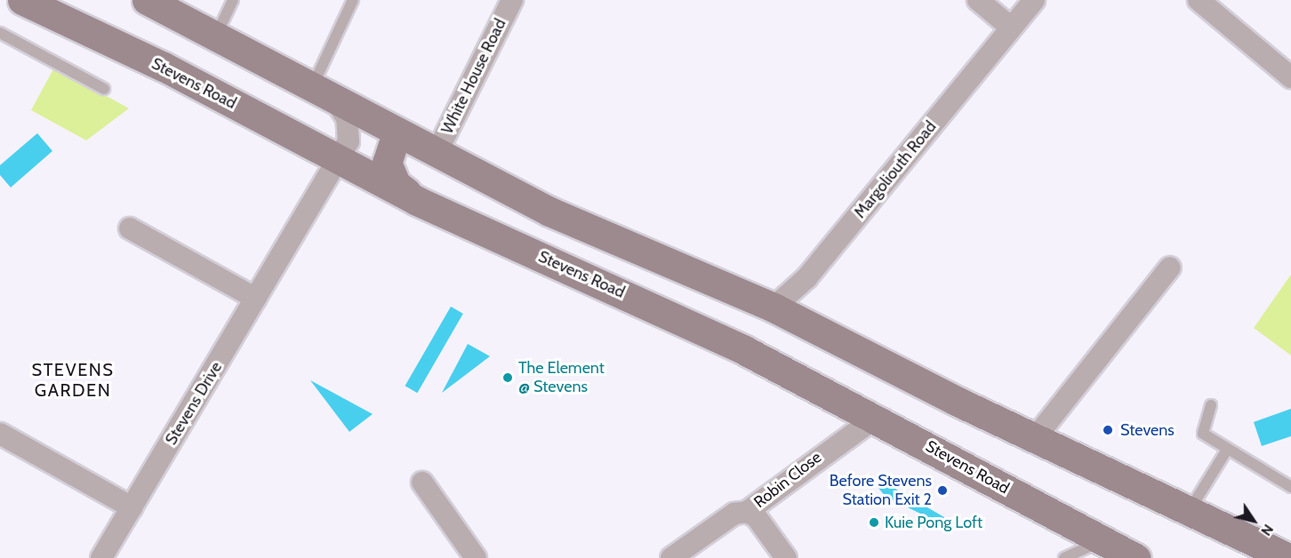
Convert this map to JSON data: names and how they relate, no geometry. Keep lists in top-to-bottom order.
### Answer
{
  "streets": {
    "main road": ["Stevens Road"],
    "street": [
      "White House Road",
      "Margoliouth Road",
      "Stevens Drive",
      "Robin Close"
    ]
  },
  "crossings": [
    ["Stevens Road", "Stevens Drive"],
    ["Stevens Road", "Robin Close"]
  ],
  "districts": ["STEVENS GARDEN"],
  "places": [
    "The Element @ Stevens",
    "Stevens",
    "Before Stevens Station Exit 2",
    "Kuie Pong Loft"
  ],
  "north": "bottom right"
}
